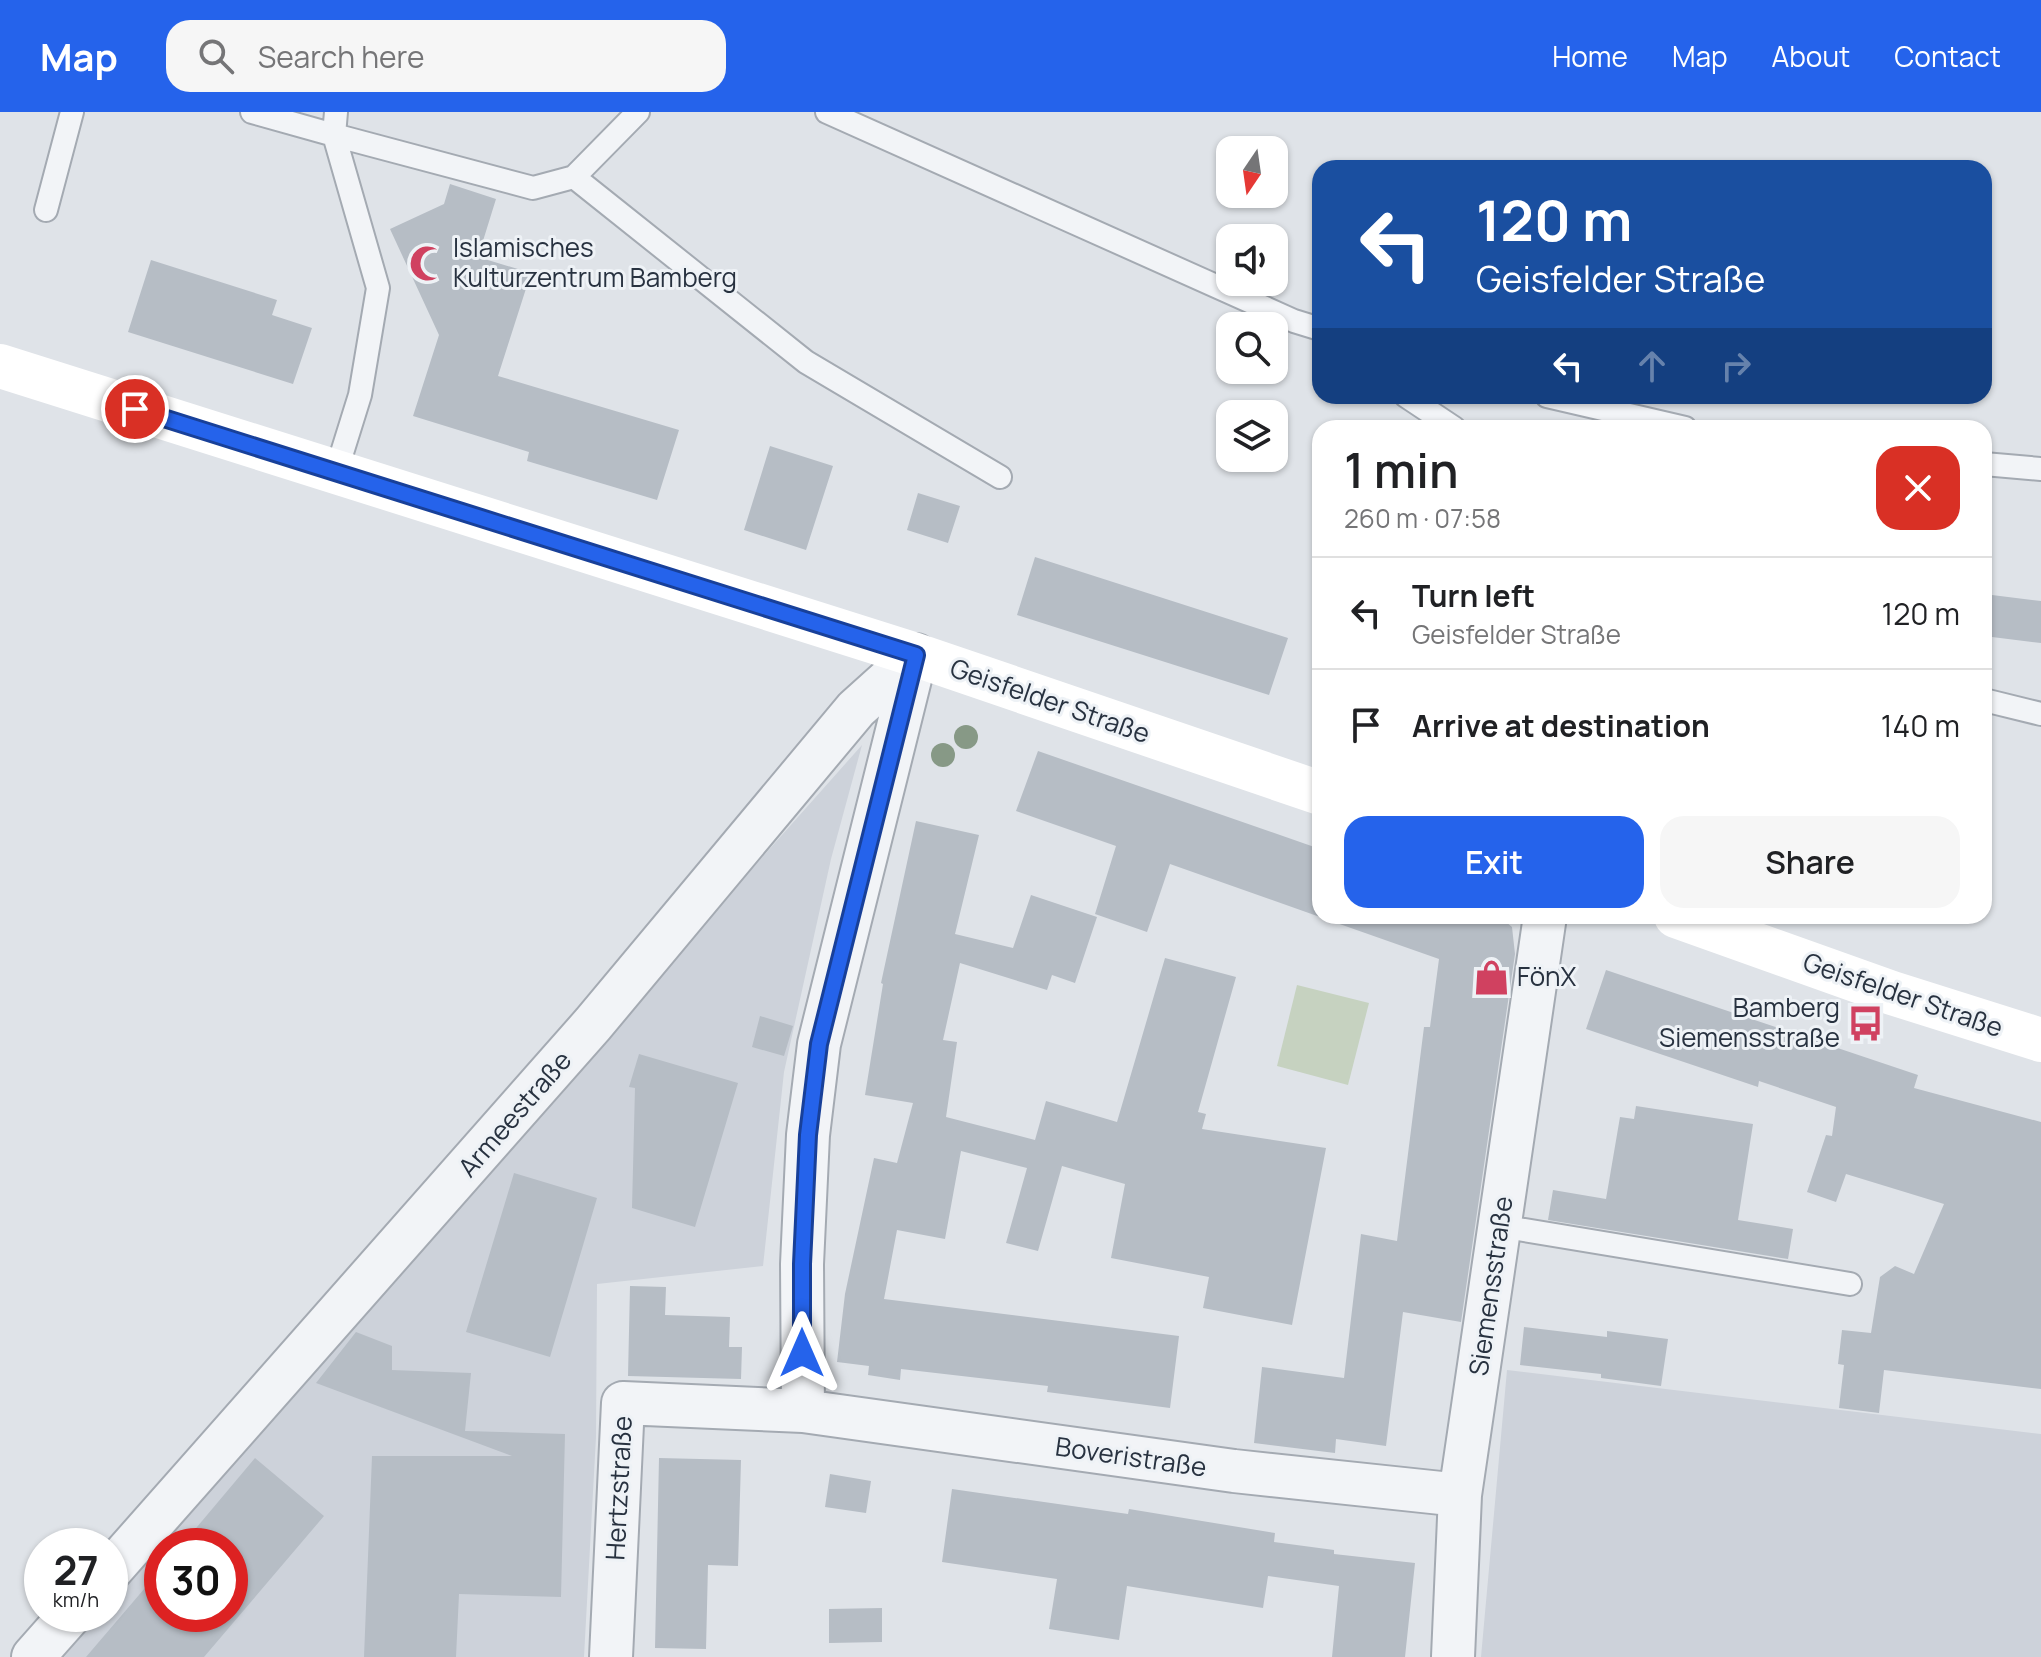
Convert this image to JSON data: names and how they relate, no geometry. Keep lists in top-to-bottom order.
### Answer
{
  "streets": {
    "main road": ["Geisfelder Straße"],
    "street": [
      "Armeestraße",
      "Siemensstraße",
      "Boveristraße",
      "Hertzstraße"
    ]
  },
  "crossings": [
    ["Geisfelder Straße", "Armeestraße"],
    ["Siemensstraße", "Boveristraße"],
    ["Boveristraße", "Hertzstraße"]
  ],
  "places": {
    "mosque": ["Islamisches Kulturzentrum Bamberg"],
    "shop": ["FönX"],
    "bus stop": ["Bamberg Siemensstraße"]
  },
  "north": "bottom",
  "page": {
    "header": "Map",
    "search": "Search here",
    "nav": [
      "Home",
      "Map",
      "About",
      "Contact"
    ],
    "turn": ["120 m", "Geisfelder Straße"],
    "heading": ["1 min", "260 m · 07:58"],
    "list": [
      {
        "name": "Turn left",
        "note": "Geisfelder Straße",
        "value": "120 m"
      },
      {
        "name": "Arrive at destination",
        "value": "140 m"
      }
    ],
    "buttons": ["Exit", "Share"],
    "speed": "27 km/h",
    "limit": "30"
  }
}
